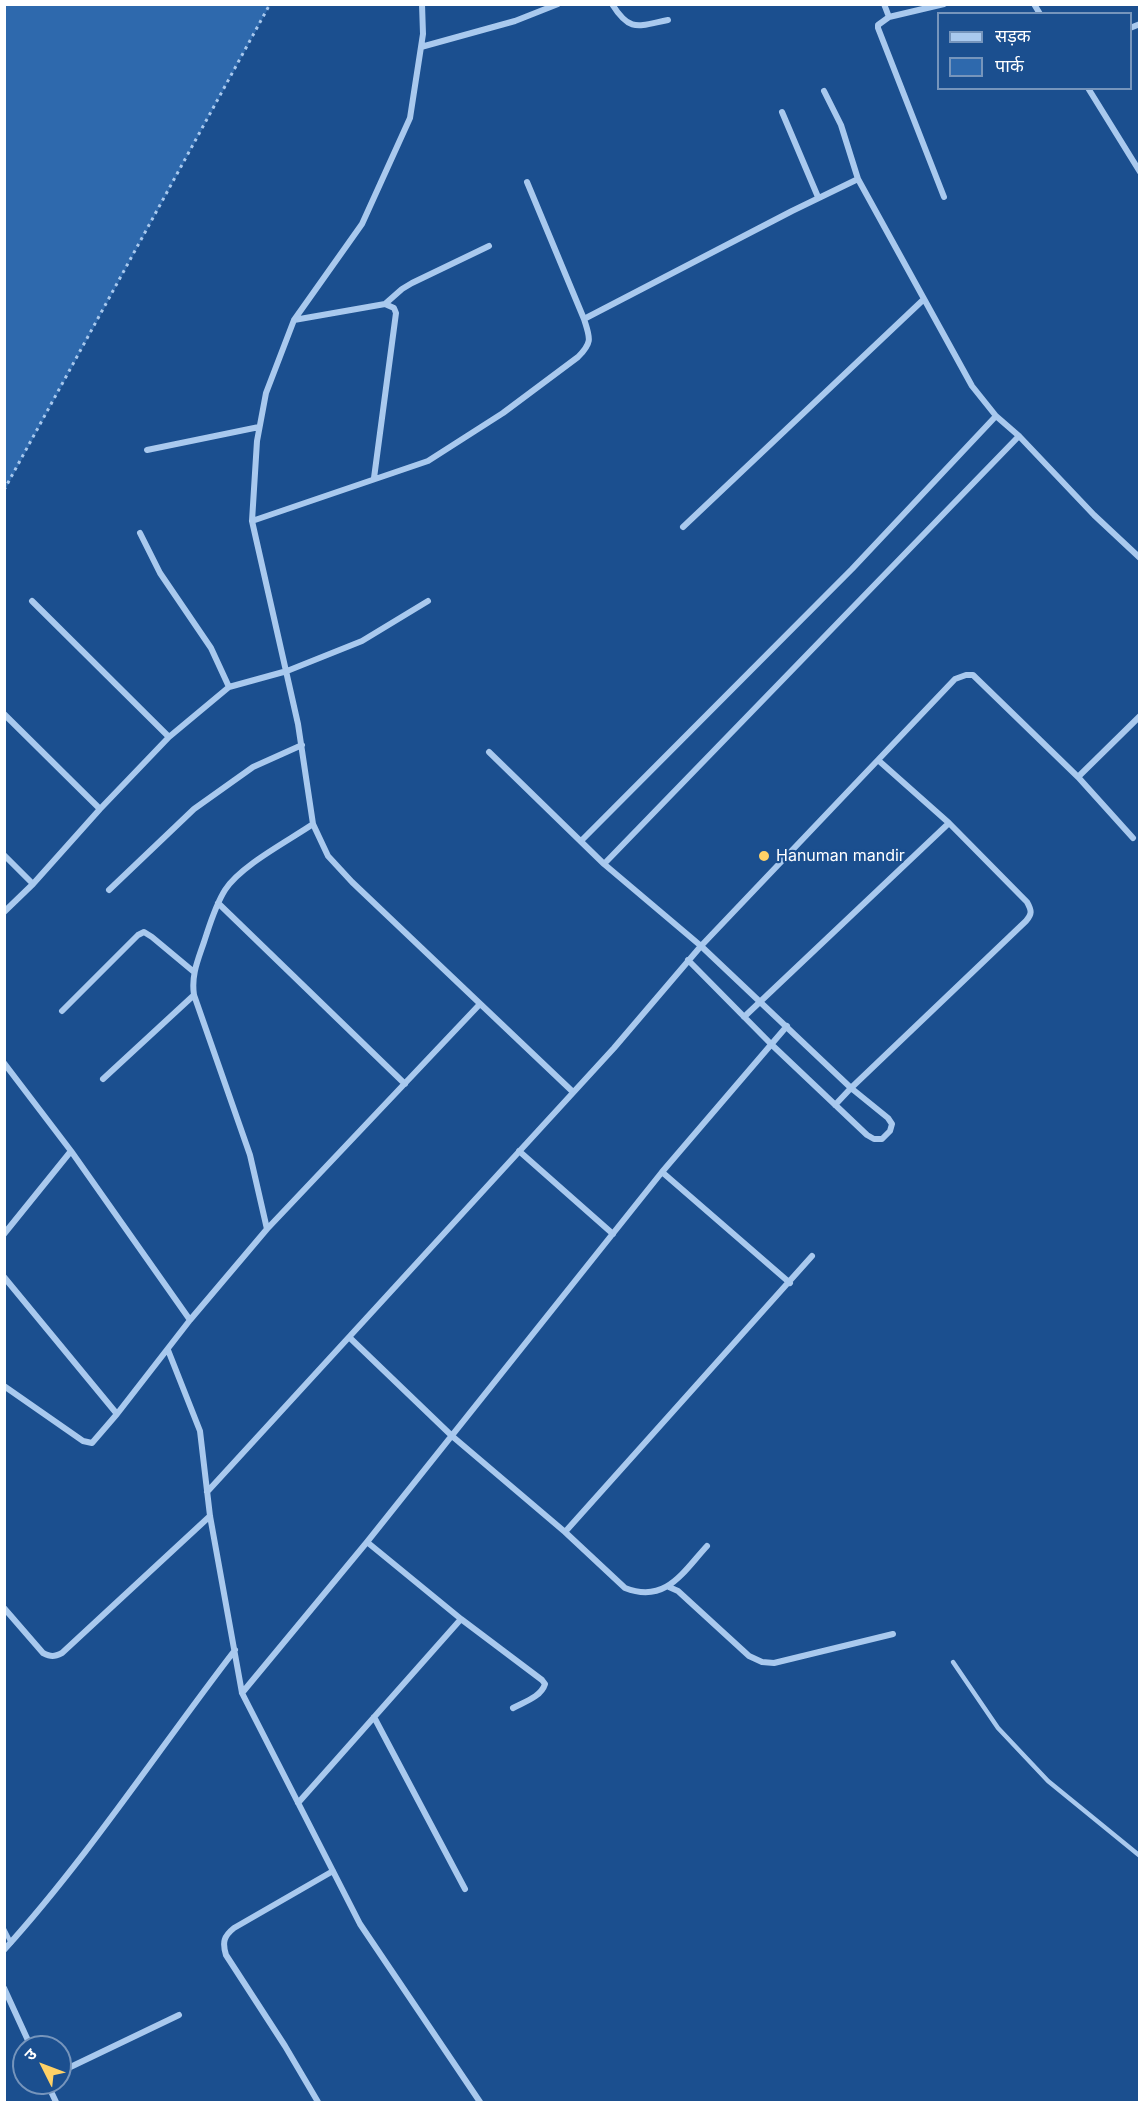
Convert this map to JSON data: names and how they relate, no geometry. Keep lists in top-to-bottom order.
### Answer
{
  "places": ["Hanuman mandir"],
  "legend": ["सड़क", "पार्क"],
  "north": "top left"
}
